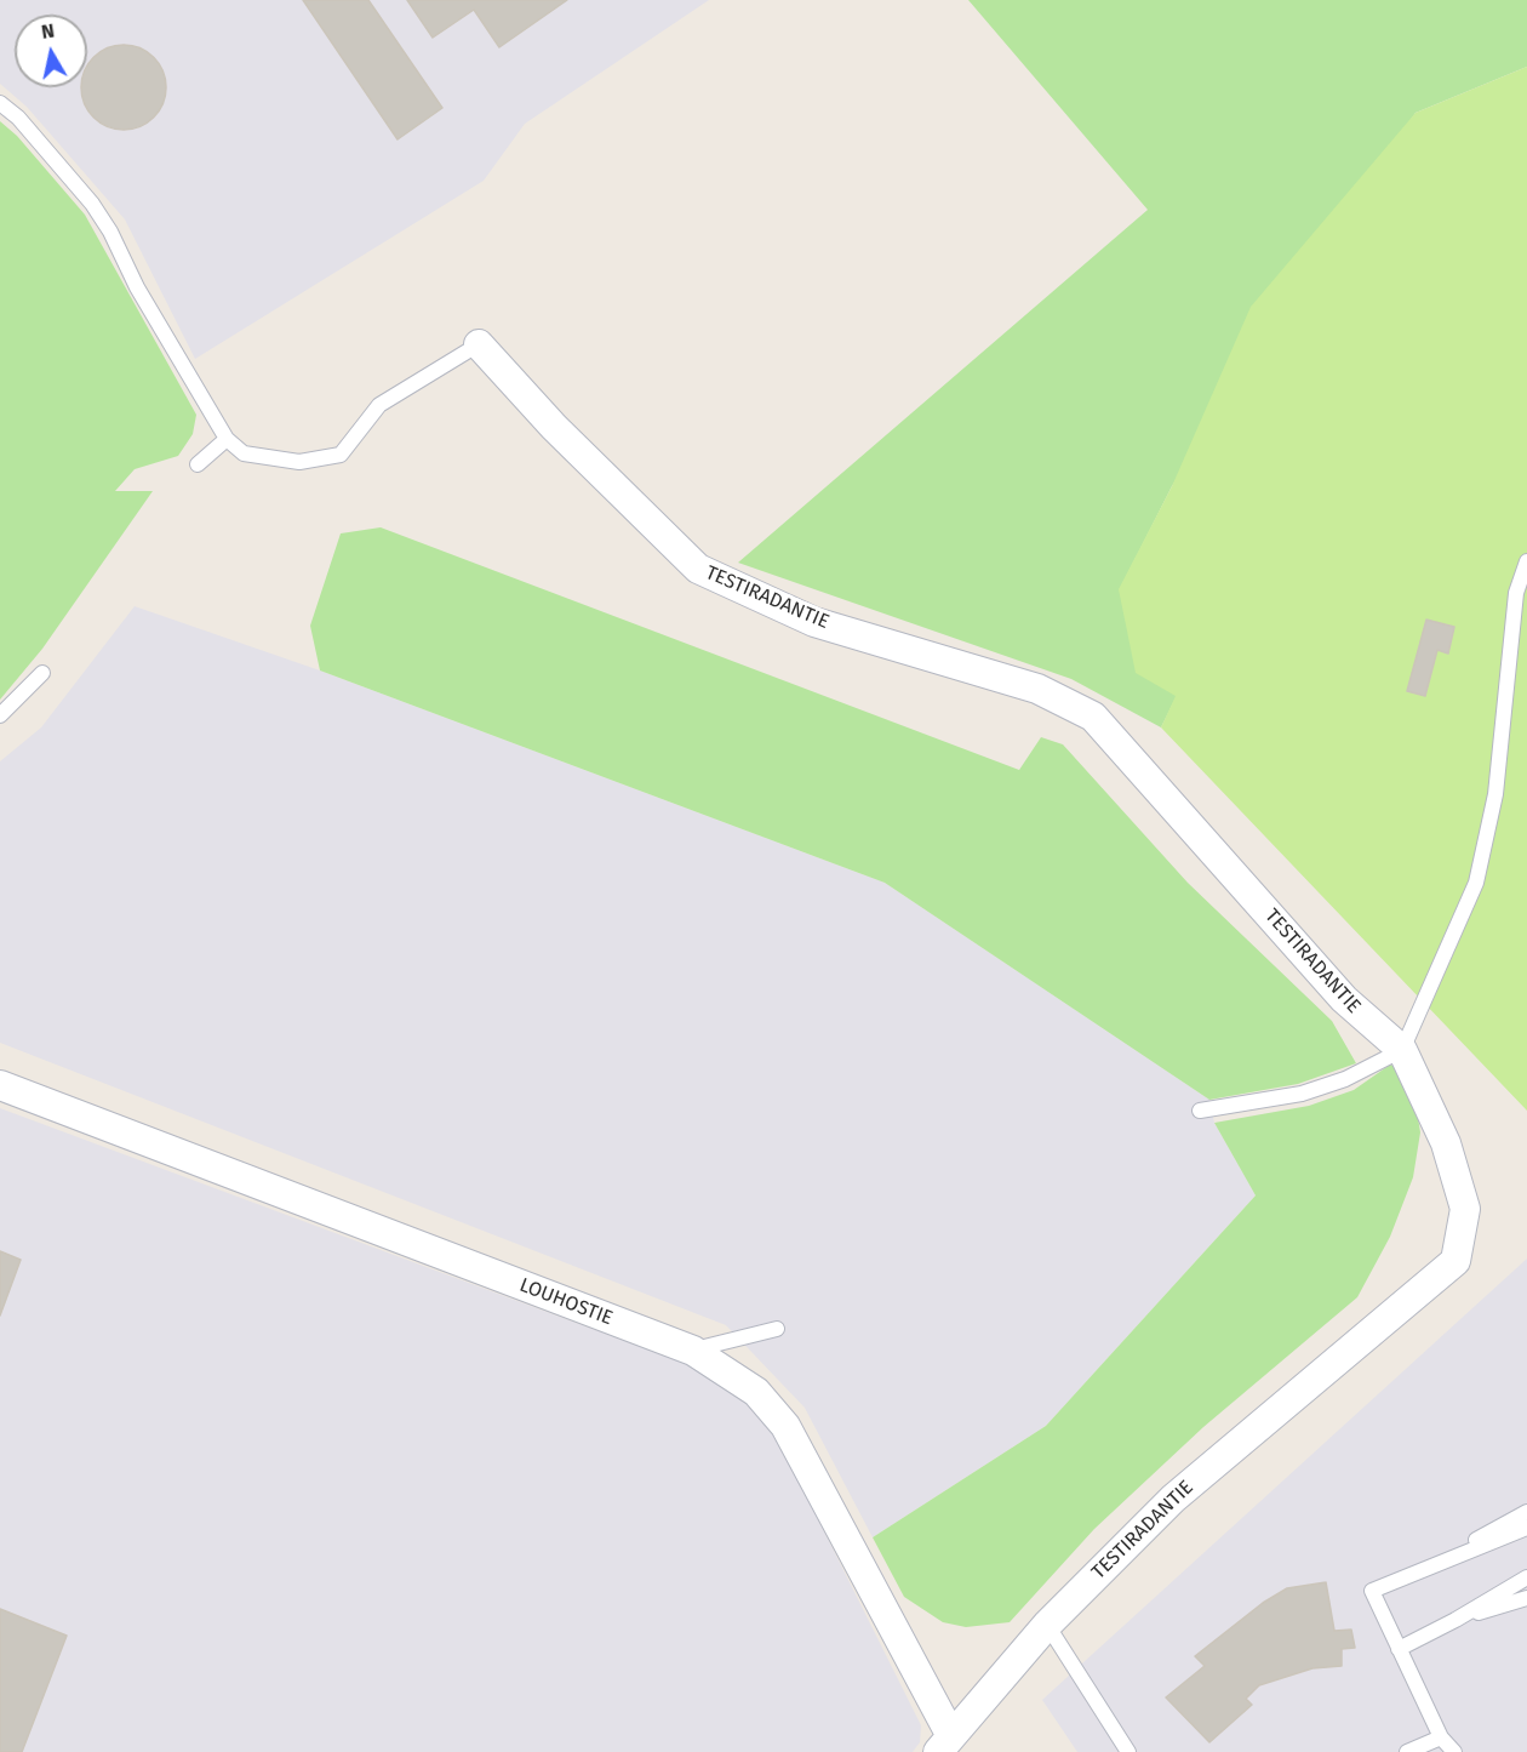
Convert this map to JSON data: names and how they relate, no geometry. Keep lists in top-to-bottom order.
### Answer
{
  "streets": {
    "street": ["TESTIRADANTIE", "LOUHOSTIE"]
  },
  "crossings": [
    ["TESTIRADANTIE", "LOUHOSTIE"]
  ],
  "north": "top"
}
